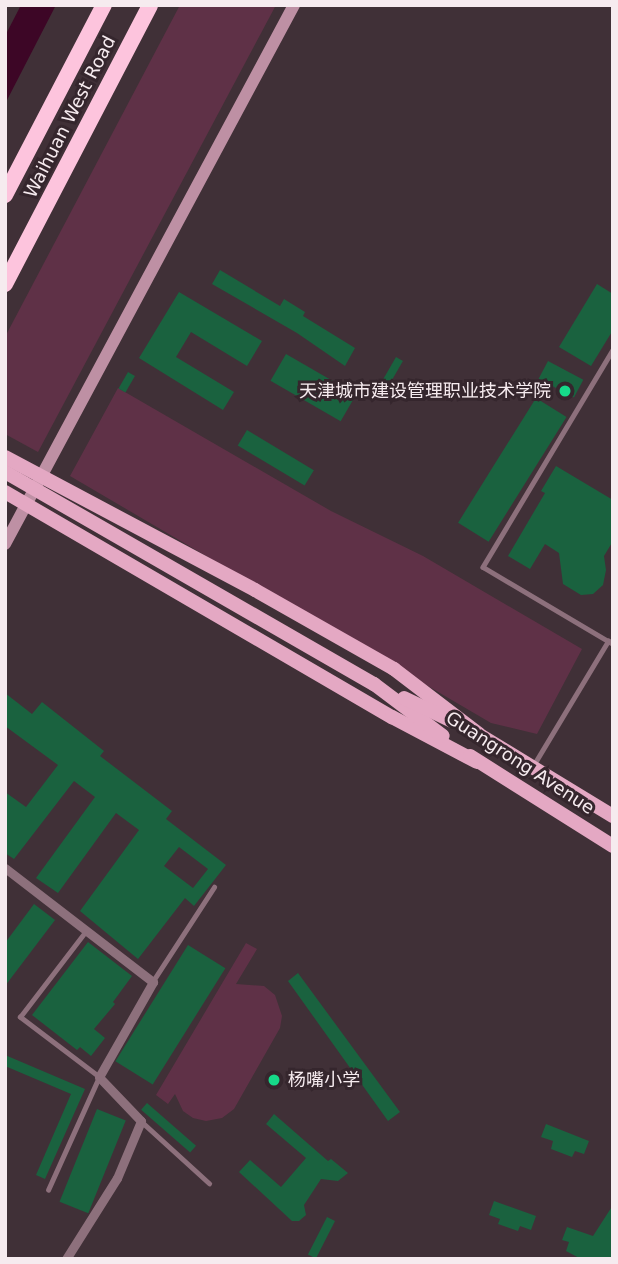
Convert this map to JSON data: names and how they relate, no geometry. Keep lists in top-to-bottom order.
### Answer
{
  "streets": {
    "highway": ["Waihuan West Road"],
    "main road": ["Guangrong Avenue"]
  },
  "places": ["天津城市建设管理职业技术学院", "杨嘴小学"]
}
